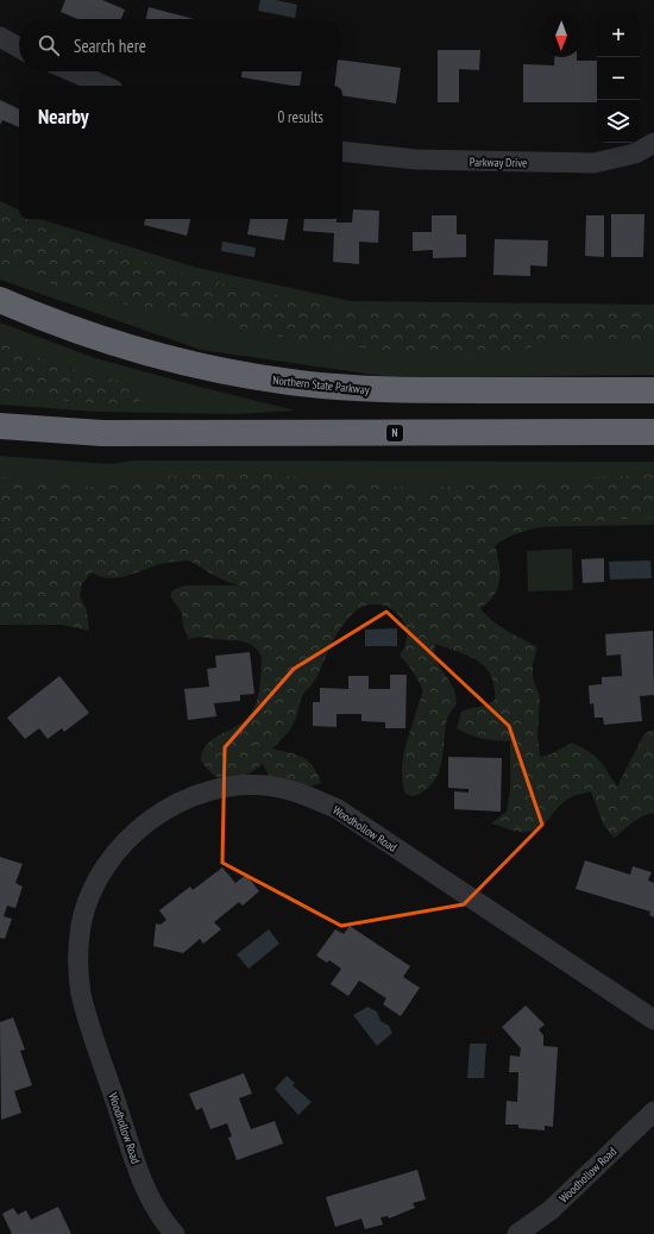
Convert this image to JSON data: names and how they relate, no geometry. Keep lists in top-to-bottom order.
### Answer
{
  "streets": {
    "highway": ["Northern State Parkway", "N"],
    "street": ["Parkway Drive", "Woodhollow Road"]
  },
  "north": "bottom",
  "page": {
    "map_buttons": ["+", "−"],
    "search": "Search here",
    "heading": ["Nearby", "0 results"]
  }
}
